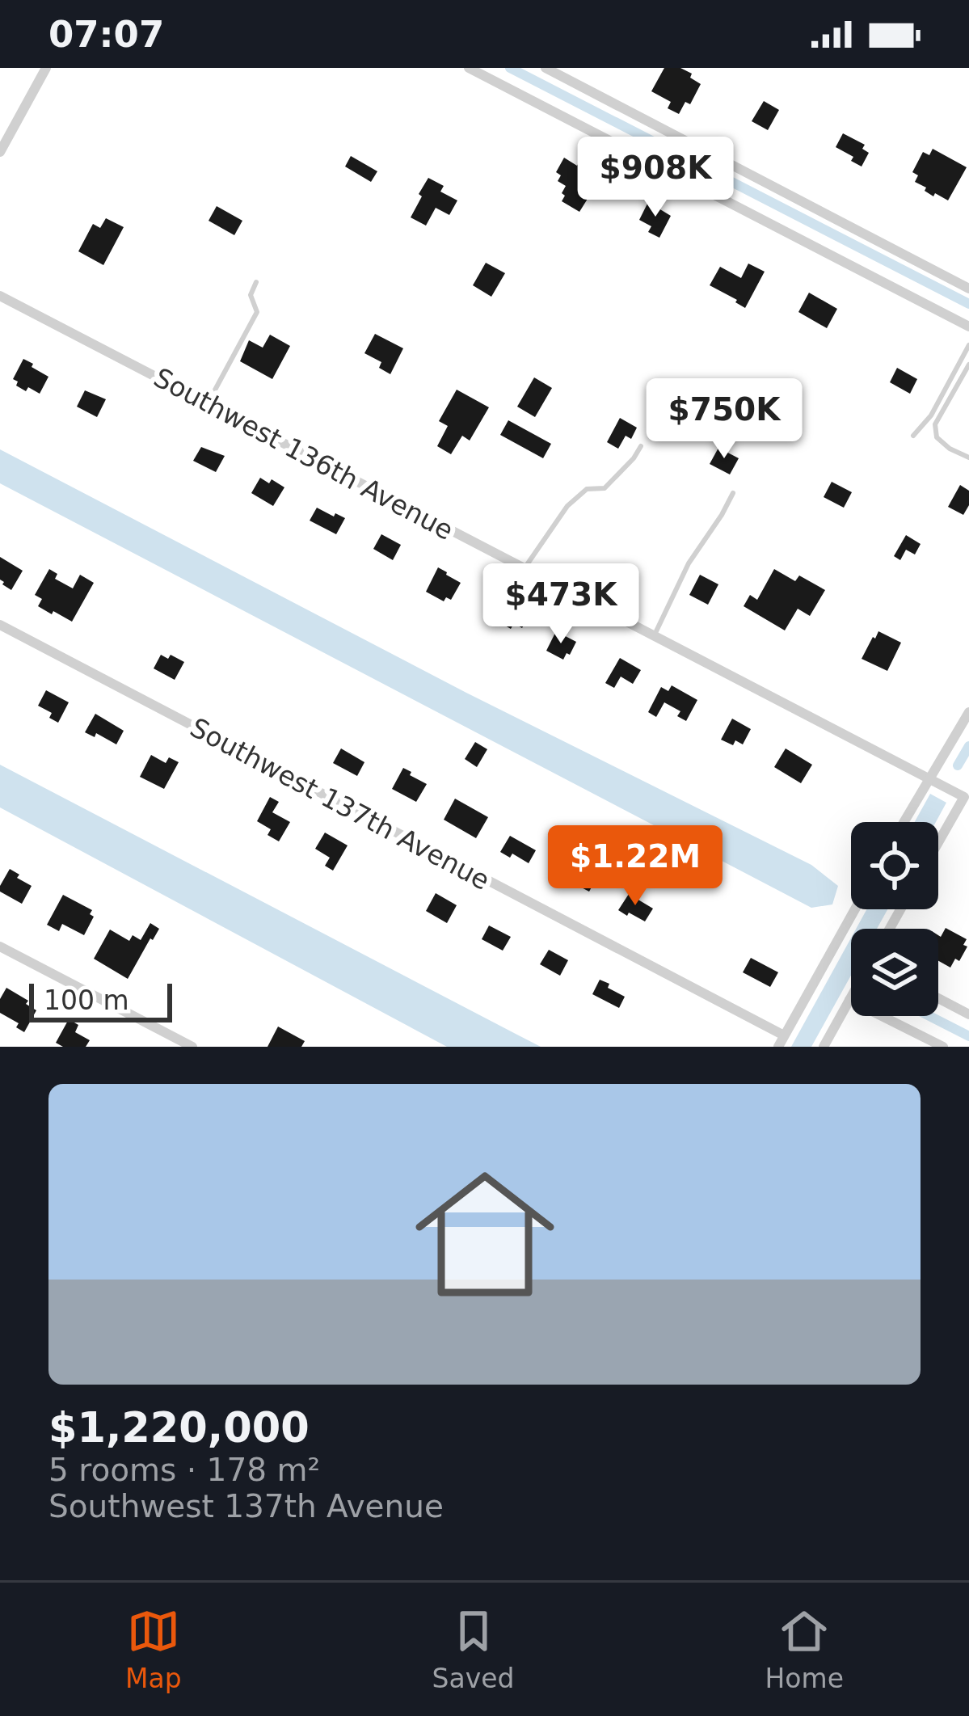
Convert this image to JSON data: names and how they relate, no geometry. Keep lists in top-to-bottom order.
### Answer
{
  "streets": {
    "street": ["Southwest 136th Avenue", "Southwest 137th Avenue"]
  },
  "scale_bar": "100 m",
  "page": {
    "status": "07:07",
    "price": [
      "$908K",
      "$750K",
      "$473K",
      "$1.22M"
    ],
    "scale": "100 m",
    "list": [
      {
        "name": "$1,220,000",
        "note": "5 rooms · 178 m² · Southwest 137th Avenue"
      }
    ],
    "tabs": ["Map", "Saved", "Home"]
  }
}
